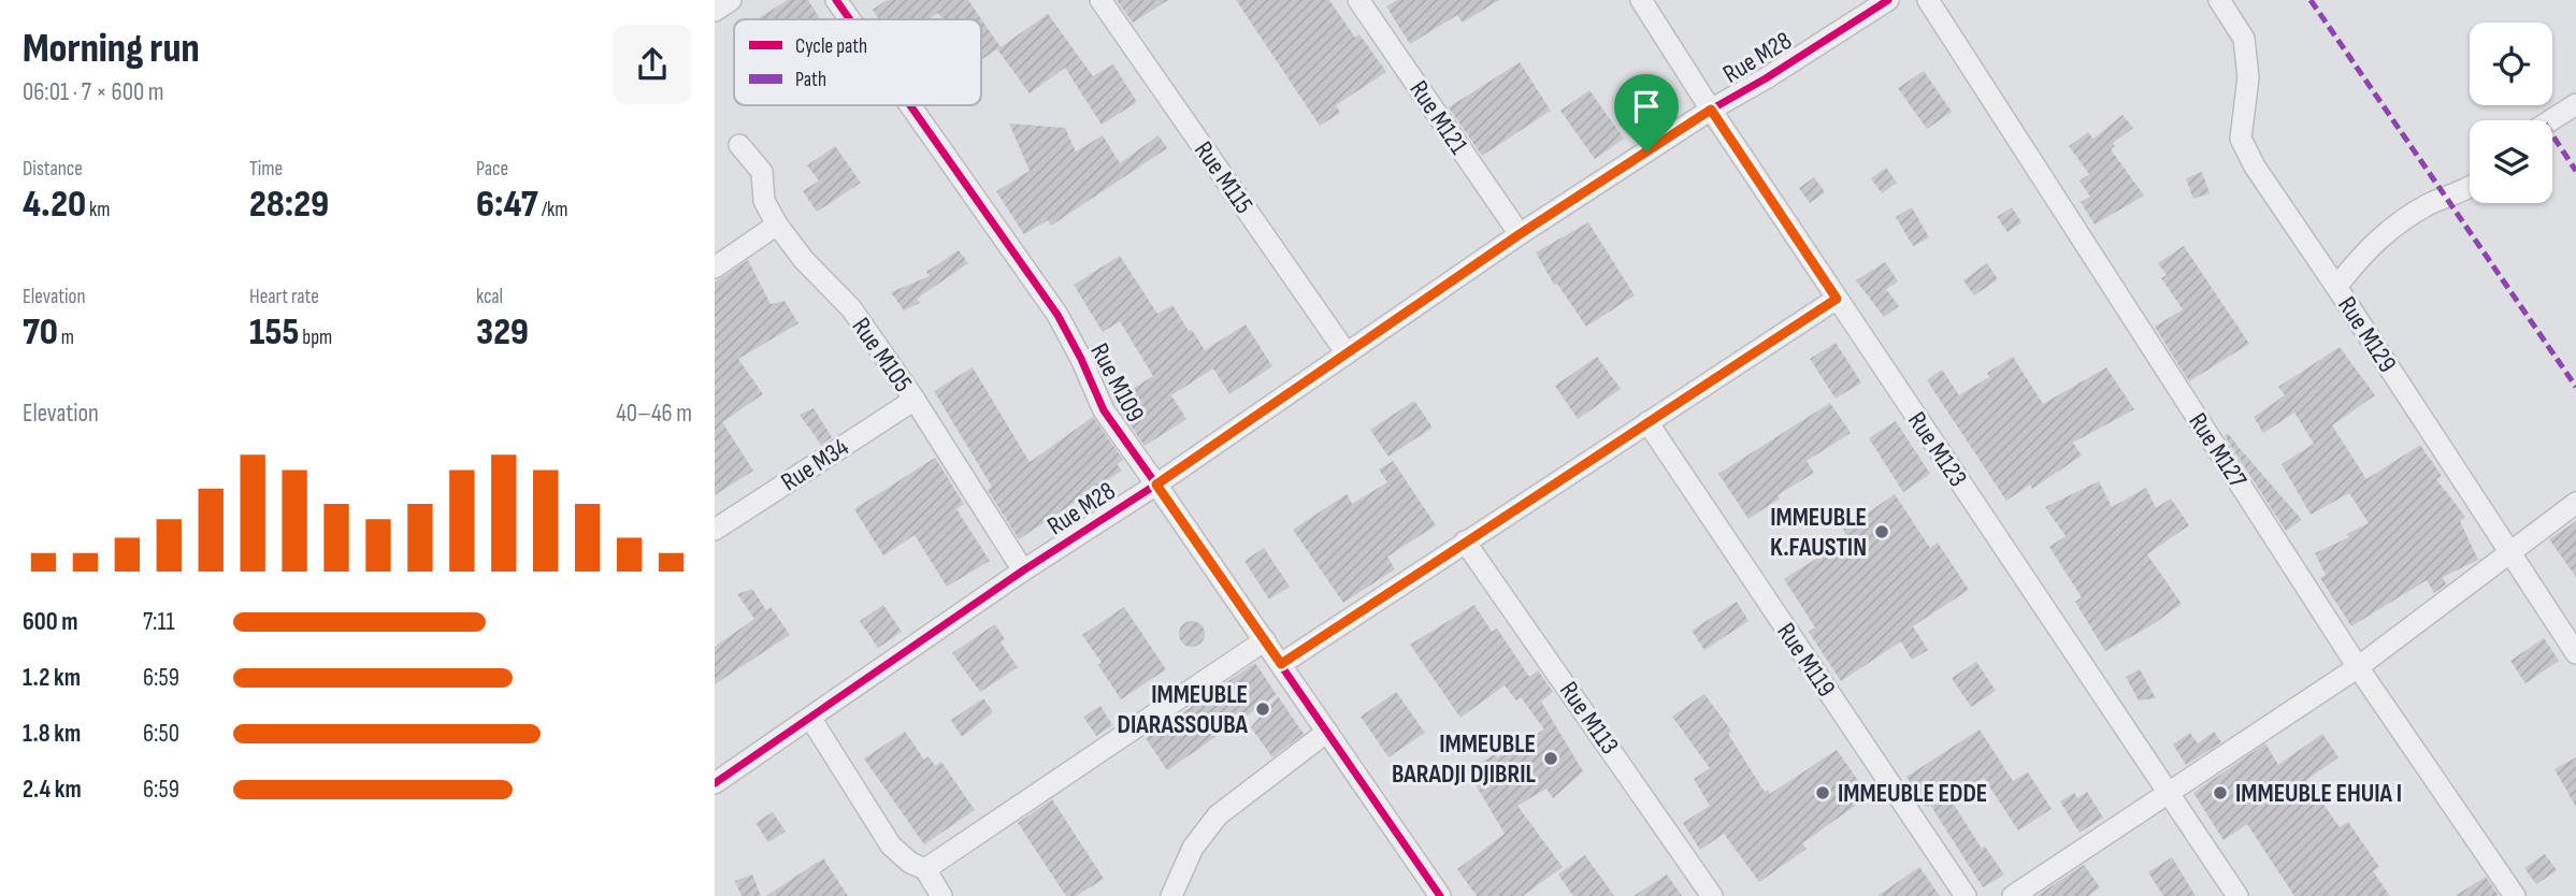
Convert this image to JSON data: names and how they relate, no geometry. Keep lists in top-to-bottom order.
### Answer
{
  "streets": {
    "street": [
      "Rue M28",
      "Rue M121",
      "Rue M115",
      "Rue M129",
      "Rue M105",
      "Rue M109",
      "Rue M123",
      "Rue M127",
      "Rue M34",
      "Rue M119",
      "Rue M113"
    ]
  },
  "crossings": [
    ["Rue M28", "Rue M121"],
    ["Rue M28", "Rue M115"],
    ["Rue M28", "Rue M105"],
    ["Rue M28", "Rue M109"],
    ["Rue M28", "Rue M123"],
    ["Rue M105", "Rue M34"]
  ],
  "places": [
    "IMMEUBLE K.FAUSTIN",
    "IMMEUBLE DIARASSOUBA",
    "IMMEUBLE BARADJI DJIBRIL",
    "IMMEUBLE EDDE",
    "IMMEUBLE EHUIA I"
  ],
  "legend": ["Cycle path", "Path"],
  "page": {
    "heading": ["Morning run", "06:01 · 7 × 600 m"],
    "stats": [
      ["Distance", "4.20 km"],
      ["Time", "28:29"],
      ["Pace", "6:47 /km"],
      ["Elevation", "70 m"],
      ["Heart rate", "155 bpm"],
      ["kcal", "329"]
    ],
    "chart": ["Elevation", "40–46 m"],
    "list": [
      {
        "name": "600 m",
        "note": "7:11"
      },
      {
        "name": "1.2 km",
        "note": "6:59"
      },
      {
        "name": "1.8 km",
        "note": "6:50"
      },
      {
        "name": "2.4 km",
        "note": "6:59"
      }
    ]
  }
}
